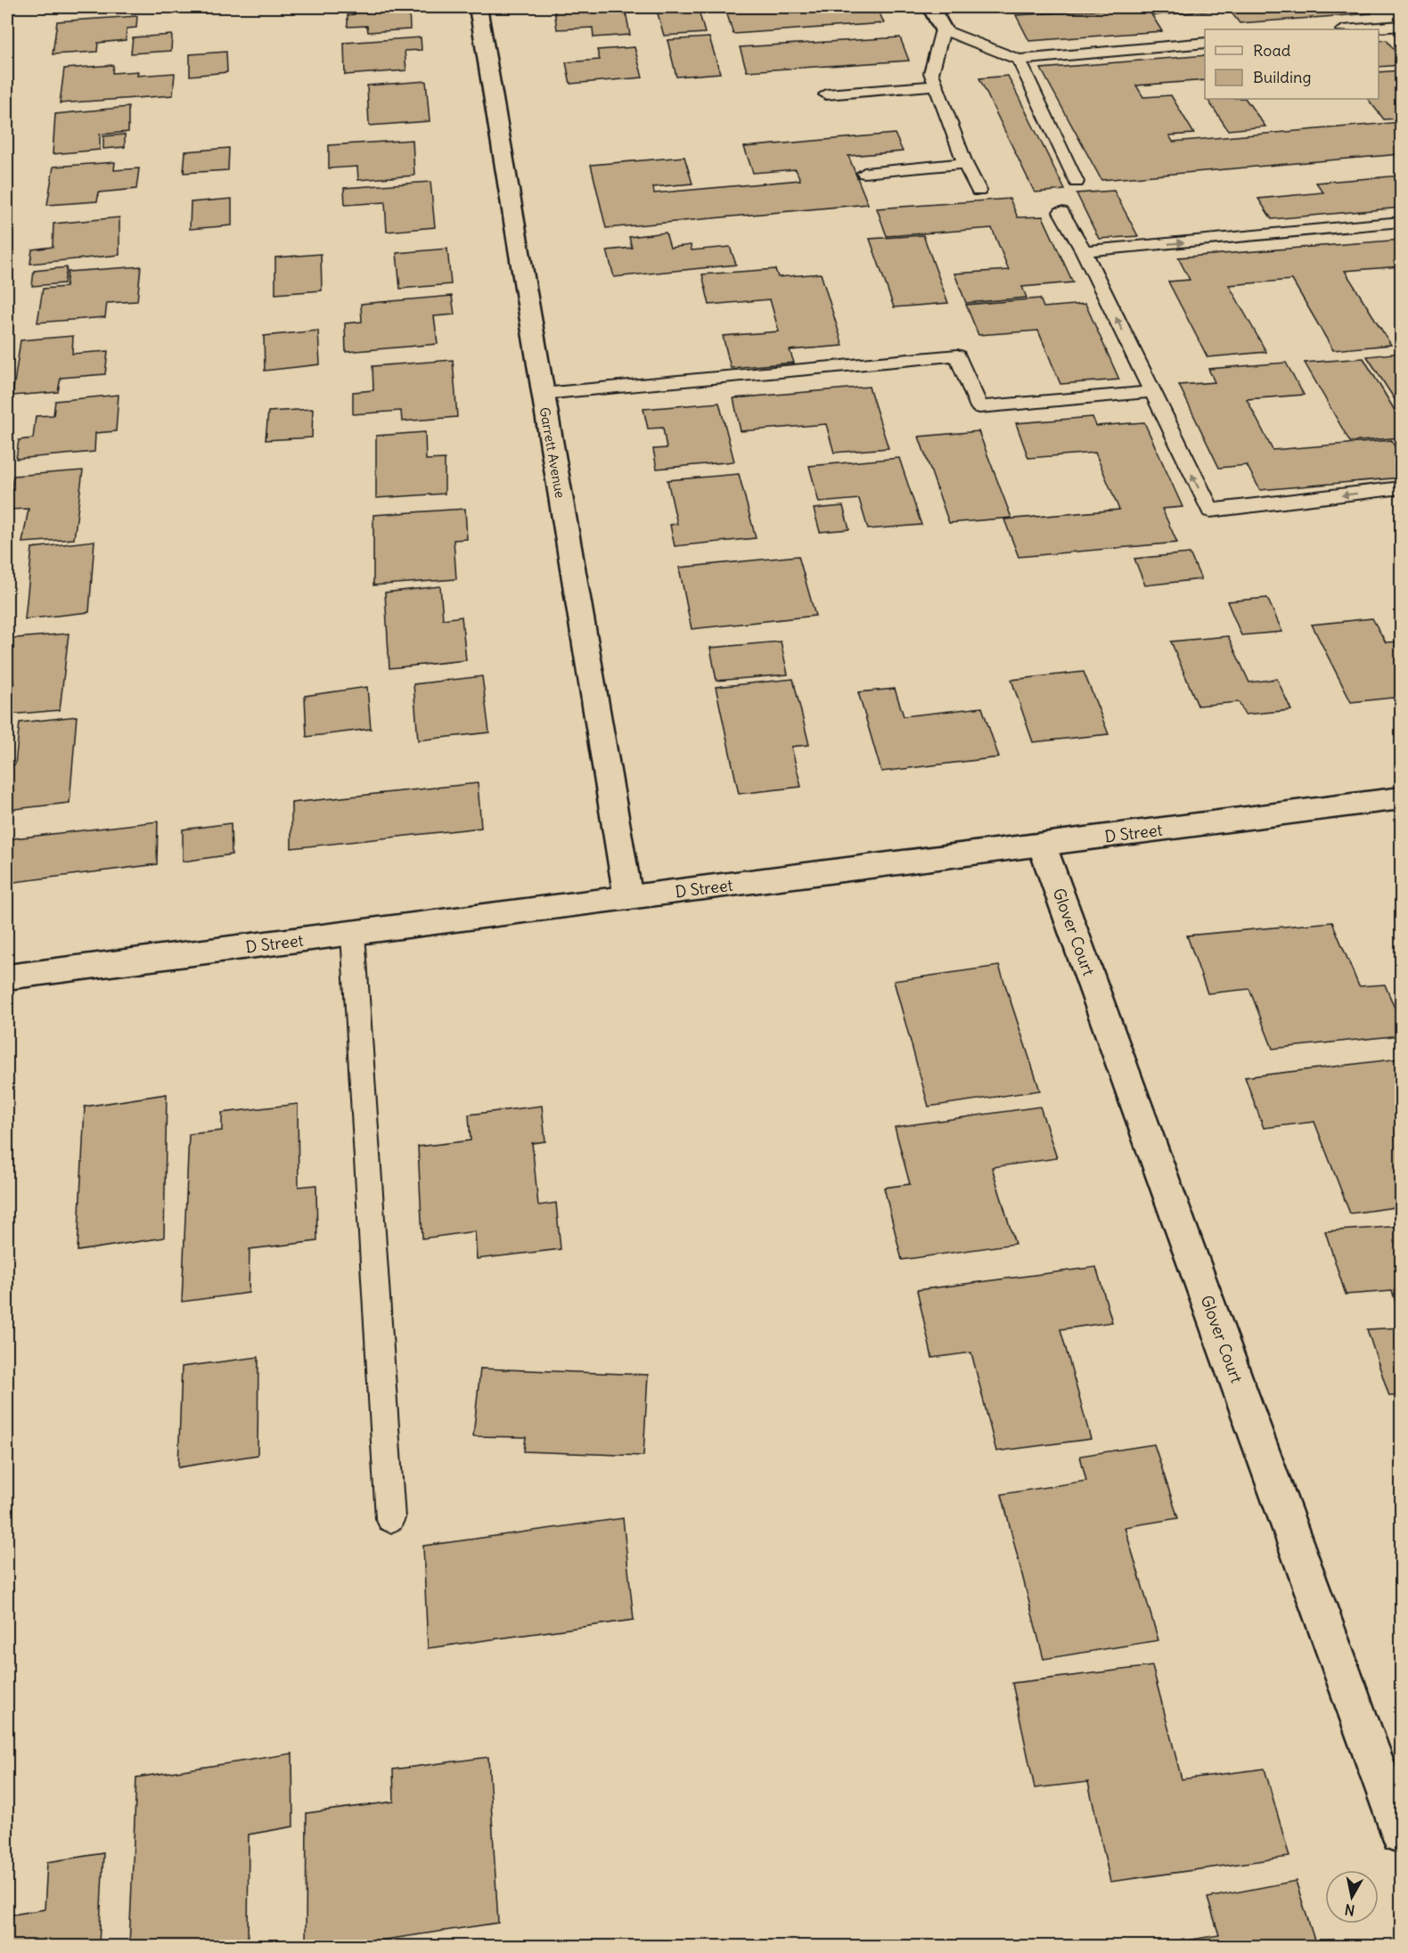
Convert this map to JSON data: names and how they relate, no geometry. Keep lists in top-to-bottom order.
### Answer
{
  "streets": {
    "street": ["Garrett Avenue", "D Street", "Glover Court"]
  },
  "crossings": [
    ["Garrett Avenue", "D Street"],
    ["D Street", "Glover Court"]
  ],
  "legend": ["Road", "Building"],
  "north": "bottom"
}
